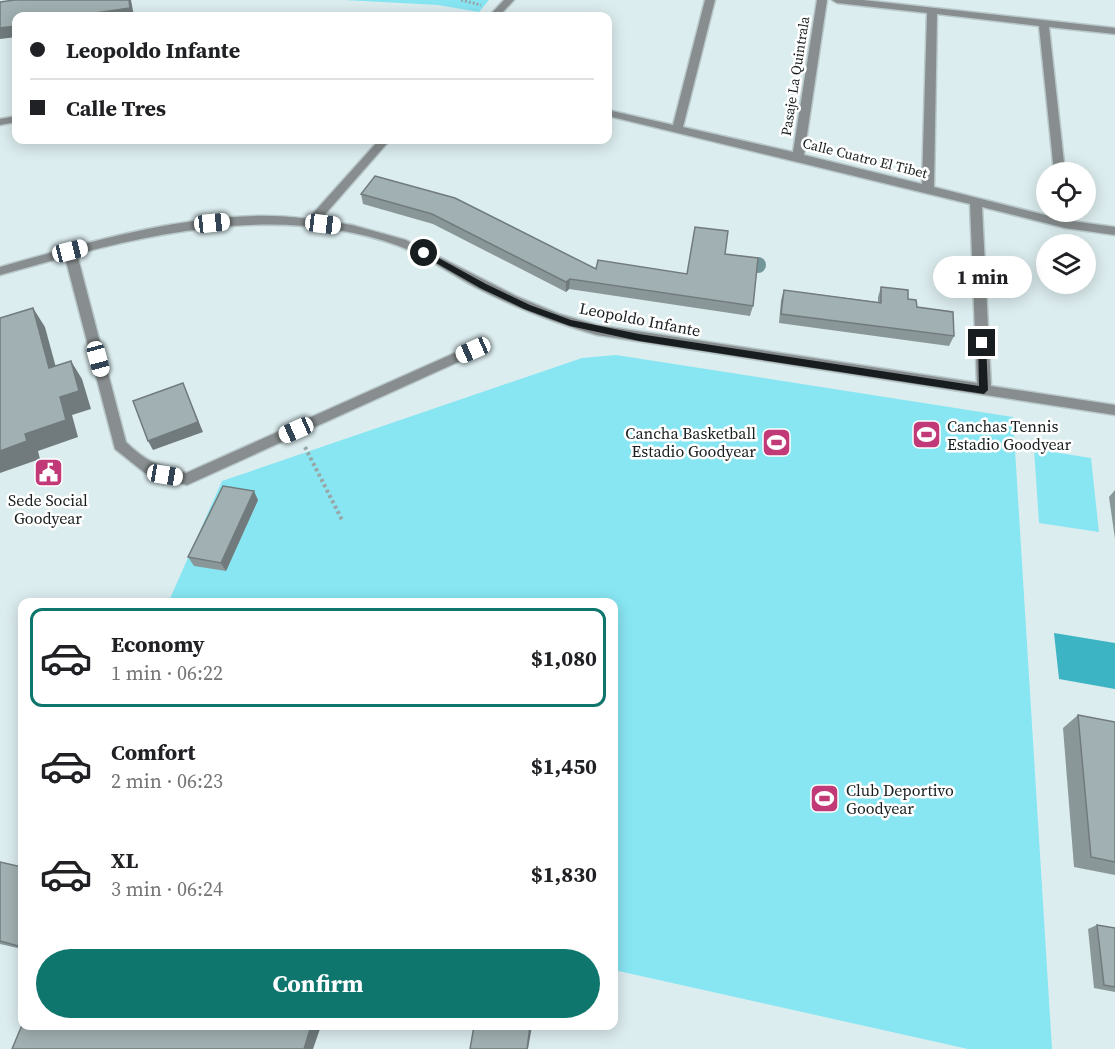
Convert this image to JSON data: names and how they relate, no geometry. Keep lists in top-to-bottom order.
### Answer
{
  "streets": {
    "street": ["Pasaje La Quintrala", "Calle Cuatro El Tibet", "Leopoldo Infante"]
  },
  "crossings": [
    ["Pasaje La Quintrala", "Calle Cuatro El Tibet"]
  ],
  "places": {
    "sports": ["Canchas Tennis Estadio Goodyear", "Cancha Basketball Estadio Goodyear", "Club Deportivo Goodyear"],
    "public building": ["Sede Social Goodyear"]
  },
  "page": {
    "banner": ["Leopoldo Infante", "Calle Tres"],
    "bubble": "1 min",
    "list": [
      {
        "name": "Economy",
        "note": "1 min · 06:22",
        "value": "$1,080"
      },
      {
        "name": "Comfort",
        "note": "2 min · 06:23",
        "value": "$1,450"
      },
      {
        "name": "XL",
        "note": "3 min · 06:24",
        "value": "$1,830"
      }
    ],
    "buttons": "Confirm"
  }
}
